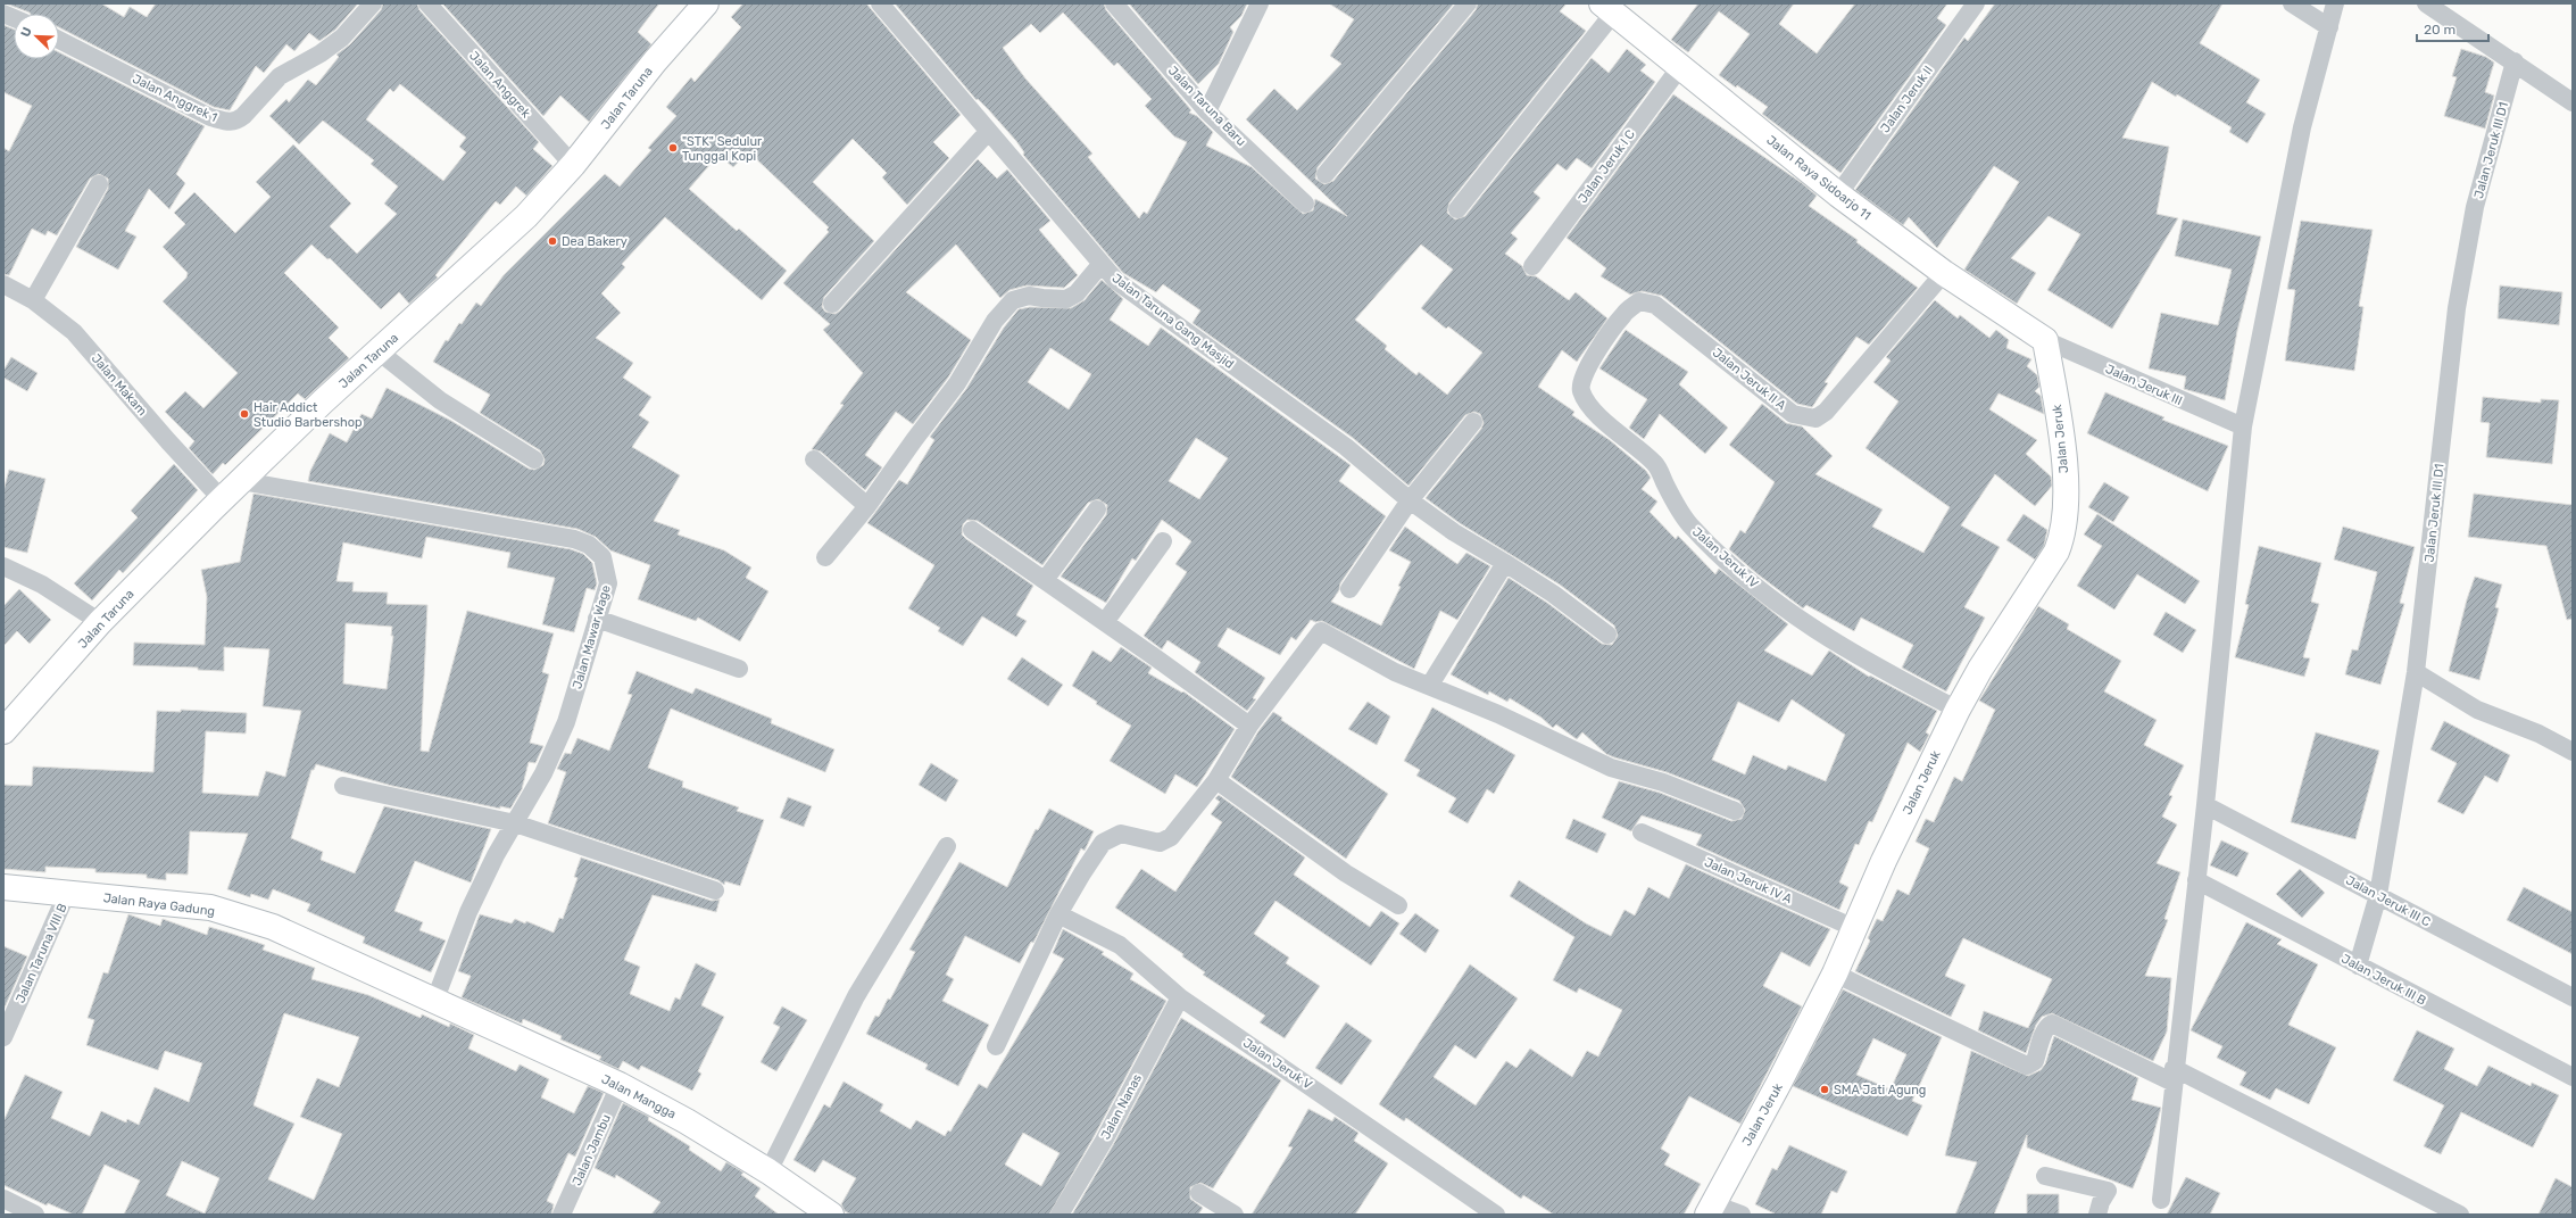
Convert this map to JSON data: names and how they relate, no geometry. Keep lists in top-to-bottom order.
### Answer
{
  "streets": {
    "street": [
      "Jalan Anggrek",
      "Jalan Anggrek 1",
      "Jalan Taruna",
      "Jalan Jeruk II",
      "Jalan Taruna Baru",
      "Jalan Jeruk III D1",
      "Jalan Jeruk I C",
      "Jalan Raya Sidoarjo 11",
      "Jalan Taruna Gang Masjid",
      "Jalan Jeruk II A",
      "Jalan Makam",
      "Jalan Jeruk III",
      "Jalan Jeruk",
      "Jalan Jeruk IV",
      "Jalan Mawar Wage",
      "Jalan Jeruk IV A",
      "Jalan Jeruk III C",
      "Jalan Raya Gadung",
      "Jalan Taruna VIII B",
      "Jalan Jeruk III B",
      "Jalan Jeruk V",
      "Jalan Mangga",
      "Jalan Nanas",
      "Jalan Jambu"
    ]
  },
  "crossings": [
    ["Jalan Anggrek", "Jalan Taruna"],
    ["Jalan Taruna", "Jalan Makam"],
    ["Jalan Taruna", "Jalan Mawar Wage"],
    ["Jalan Jeruk II", "Jalan Raya Sidoarjo 11"],
    ["Jalan Jeruk III D1", "Jalan Jeruk III C"],
    ["Jalan Jeruk III D1", "Jalan Jeruk III B"],
    ["Jalan Jeruk I C", "Jalan Raya Sidoarjo 11"],
    ["Jalan Raya Sidoarjo 11", "Jalan Jeruk II A"],
    ["Jalan Raya Sidoarjo 11", "Jalan Jeruk III"],
    ["Jalan Raya Sidoarjo 11", "Jalan Jeruk"],
    ["Jalan Jeruk II A", "Jalan Jeruk IV"],
    ["Jalan Jeruk III", "Jalan Jeruk"],
    ["Jalan Jeruk", "Jalan Jeruk IV"],
    ["Jalan Jeruk", "Jalan Jeruk IV A"],
    ["Jalan Mawar Wage", "Jalan Raya Gadung"],
    ["Jalan Mawar Wage", "Jalan Mangga"],
    ["Jalan Raya Gadung", "Jalan Taruna VIII B"],
    ["Jalan Raya Gadung", "Jalan Mangga"],
    ["Jalan Jeruk V", "Jalan Nanas"],
    ["Jalan Mangga", "Jalan Jambu"]
  ],
  "places": [
    "\"STK\" Sedulur Tunggal Kopi",
    "Dea Bakery",
    "Hair Addict Studio Barbershop",
    "SMA Jati Agung"
  ],
  "scale_bar": "20 m",
  "north": "top left"
}
